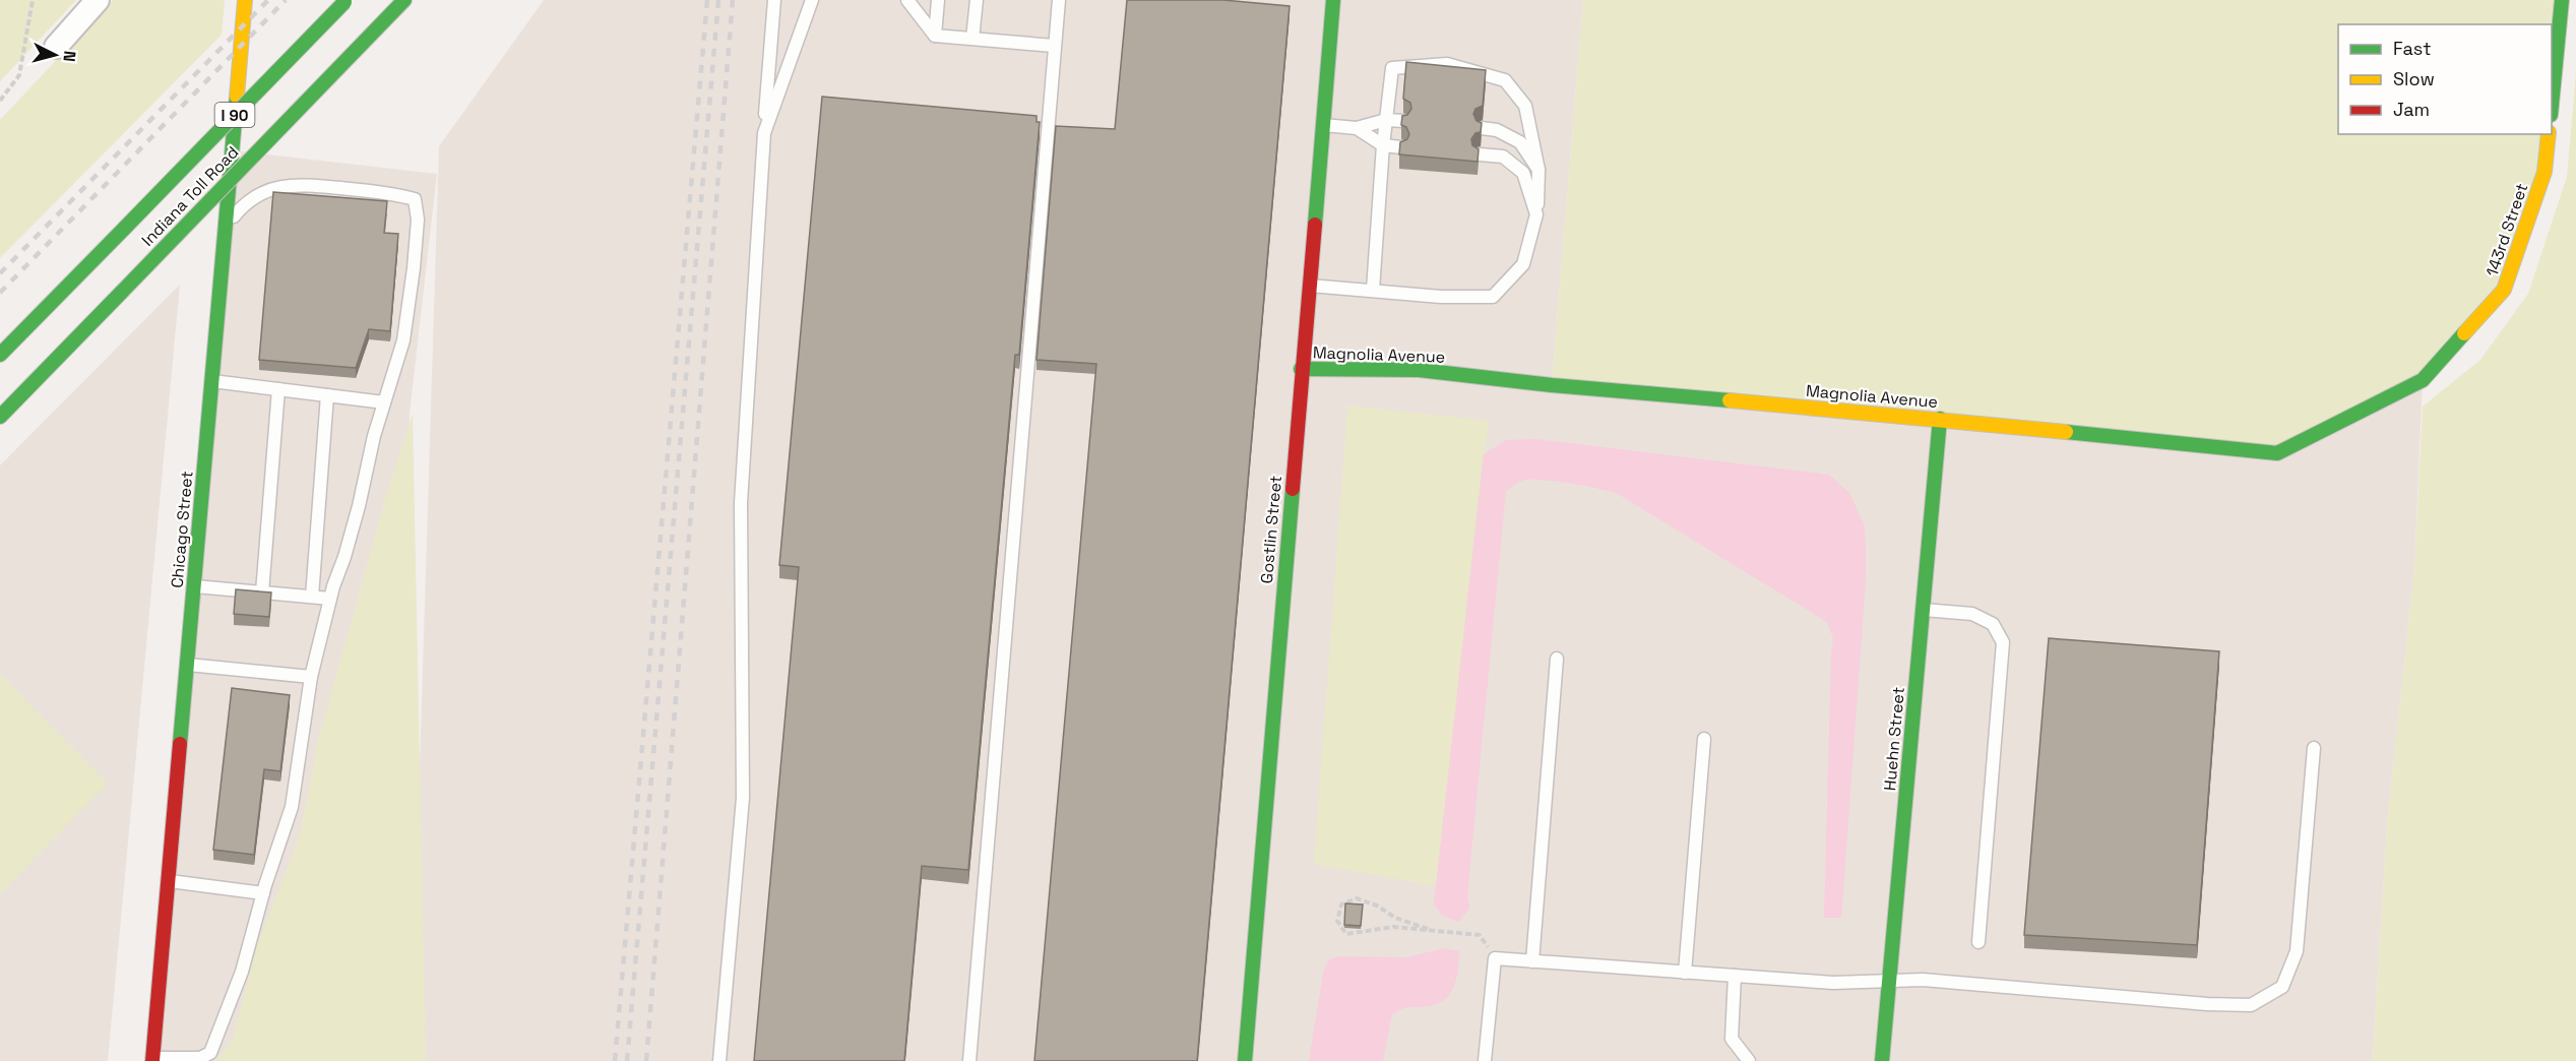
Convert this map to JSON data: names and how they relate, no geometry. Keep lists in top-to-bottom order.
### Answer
{
  "streets": {
    "main road": [
      "I 90",
      "Indiana Toll Road",
      "143rd Street",
      "Magnolia Avenue",
      "Chicago Street",
      "Gostlin Street",
      "Huehn Street"
    ]
  },
  "crossings": [
    ["143rd Street", "Magnolia Avenue"],
    ["Magnolia Avenue", "Gostlin Street"],
    ["Magnolia Avenue", "Huehn Street"]
  ],
  "legend": ["Fast", "Slow", "Jam"],
  "north": "right"
}
